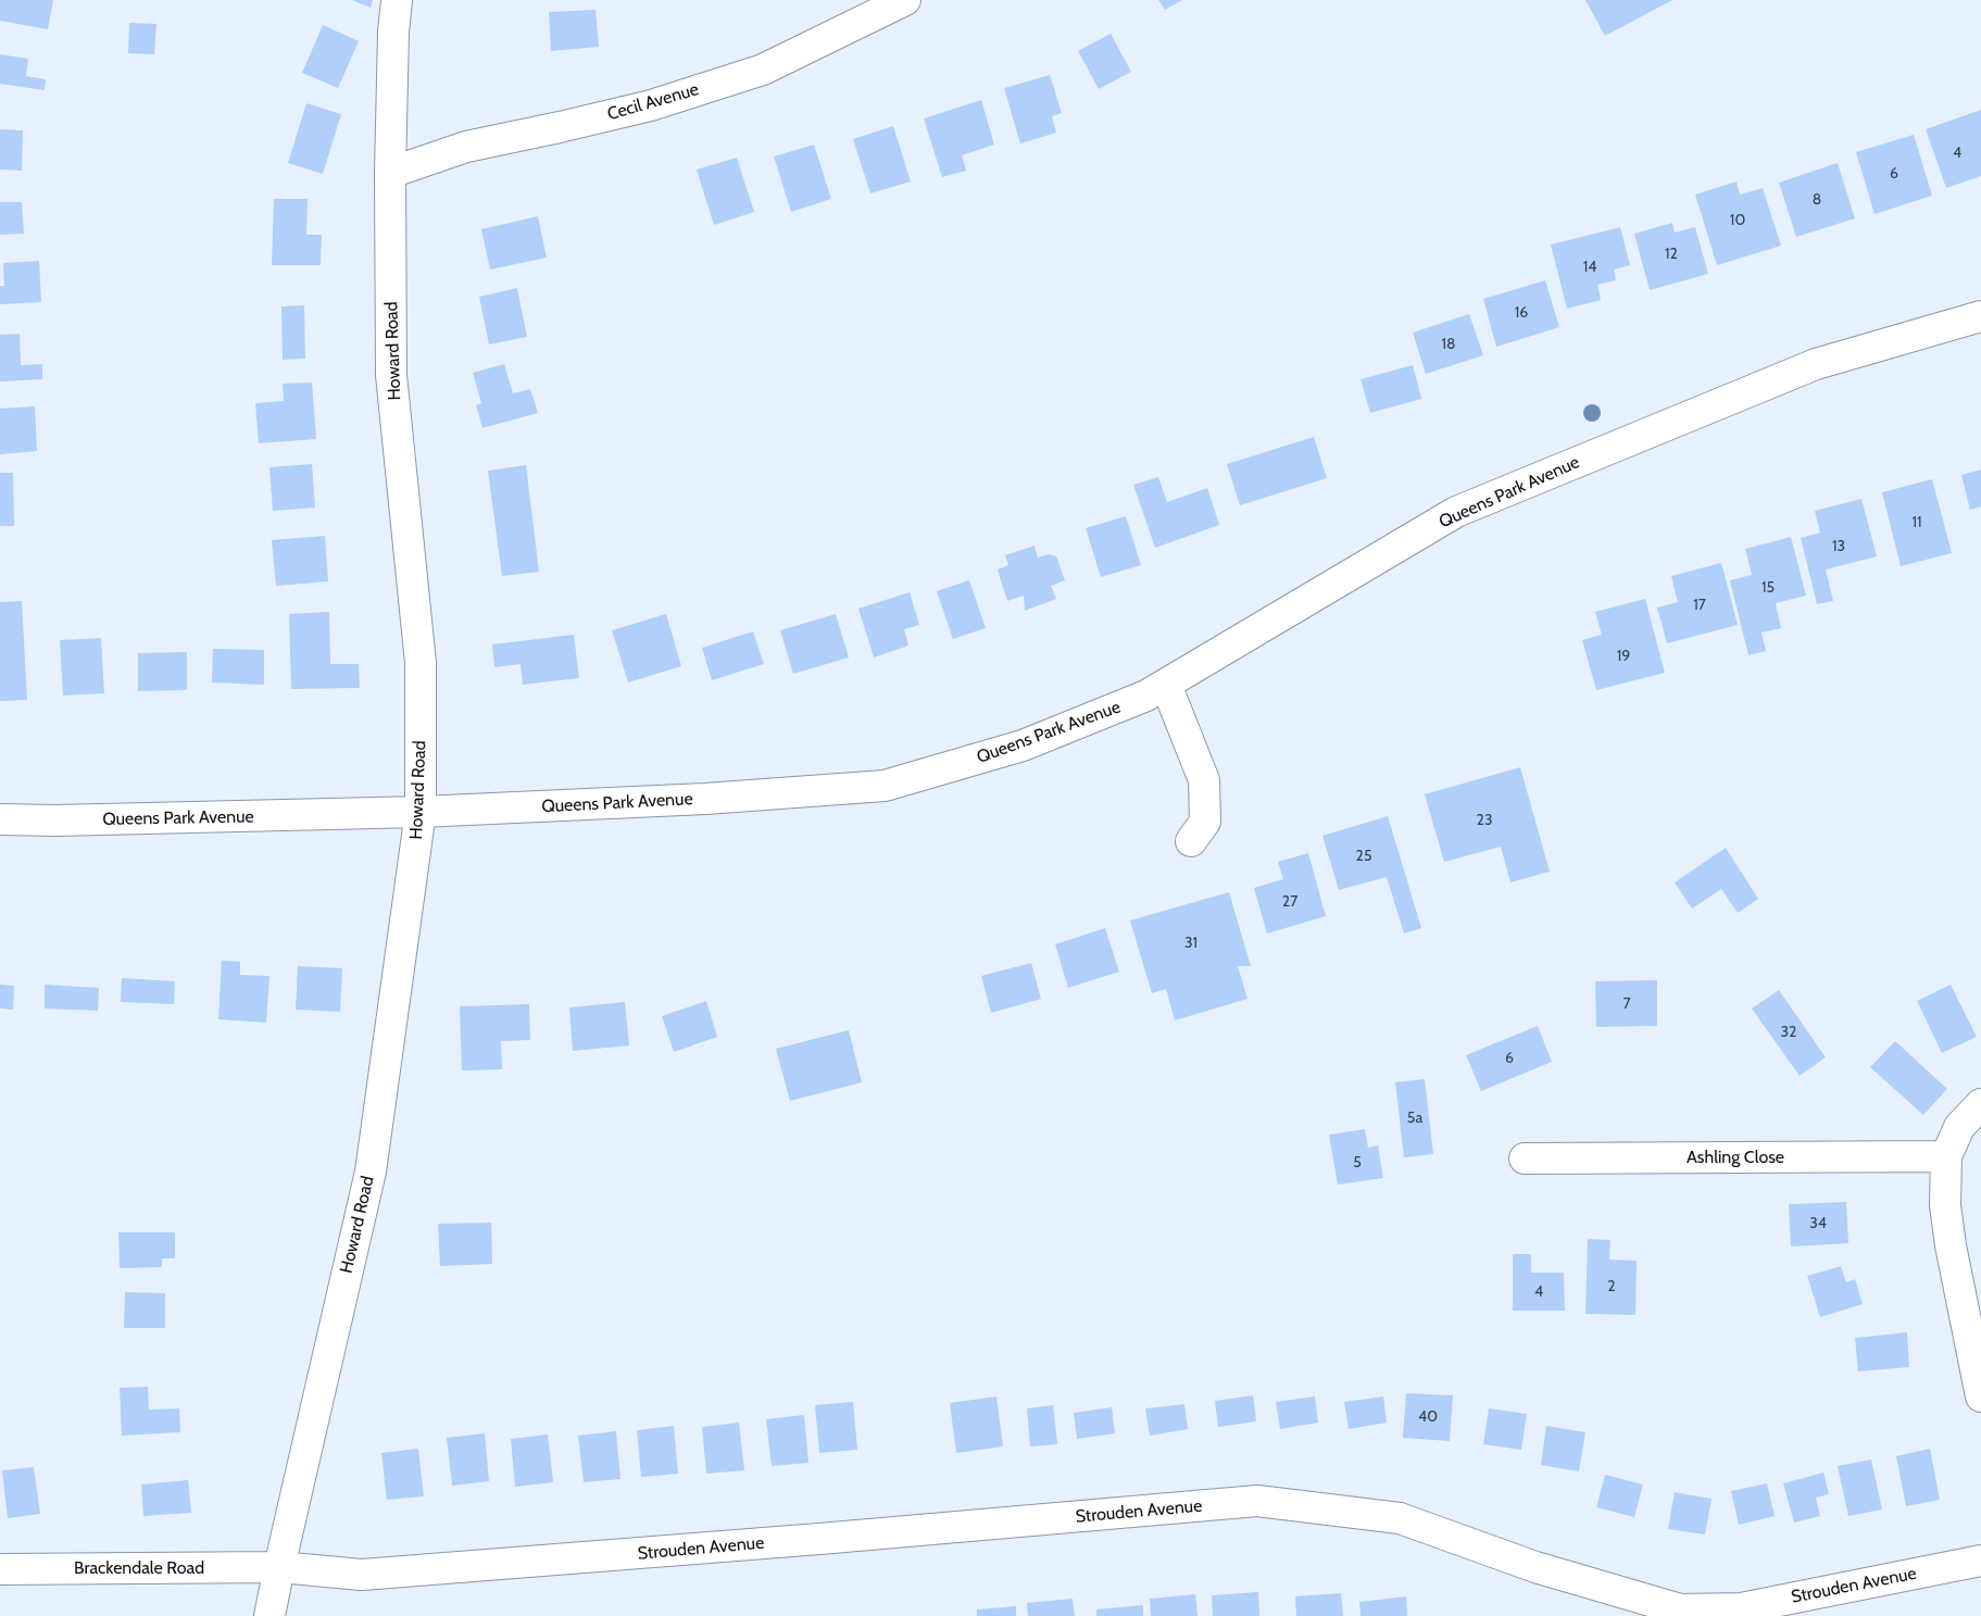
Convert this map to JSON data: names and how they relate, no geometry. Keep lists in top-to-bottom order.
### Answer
{
  "streets": {
    "street": [
      "Cecil Avenue",
      "Howard Road",
      "Queens Park Avenue",
      "Ashling Close",
      "Strouden Avenue",
      "Brackendale Road"
    ]
  },
  "crossings": [
    ["Cecil Avenue", "Howard Road"],
    ["Howard Road", "Queens Park Avenue"],
    ["Howard Road", "Strouden Avenue"],
    ["Howard Road", "Brackendale Road"],
    ["Strouden Avenue", "Brackendale Road"]
  ],
  "house_numbers": [
    "4",
    "6",
    "8",
    "10",
    "12",
    "14",
    "16",
    "18",
    "11",
    "13",
    "15",
    "17",
    "19",
    "23",
    "25",
    "27",
    "31",
    "7",
    "32",
    "6",
    "5a",
    "5",
    "34",
    "2",
    "4",
    "40"
  ]
}
